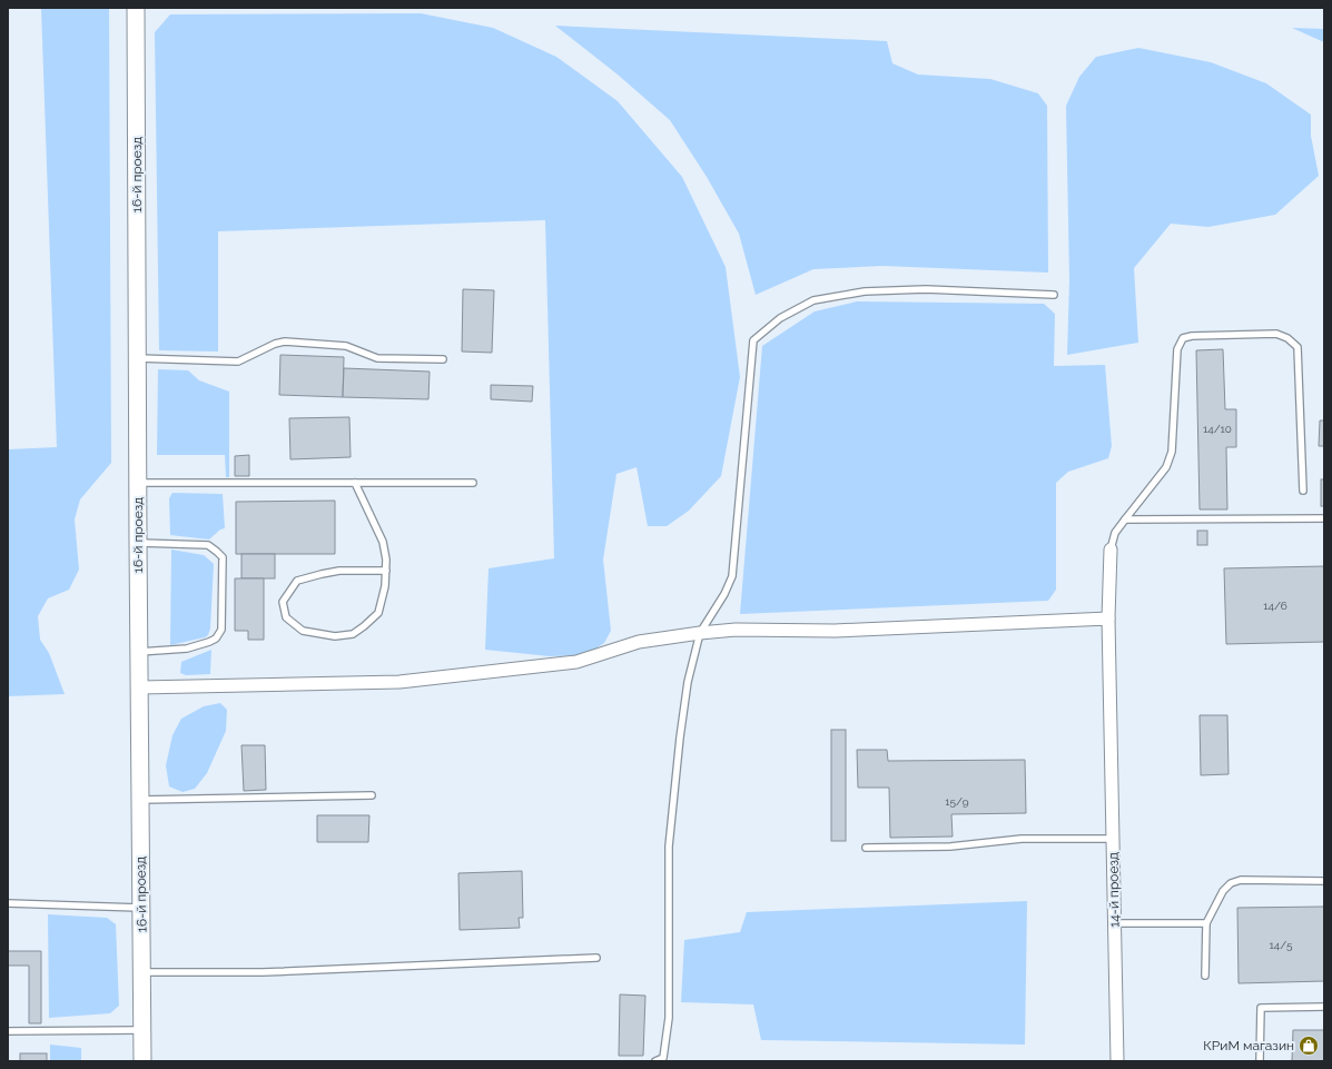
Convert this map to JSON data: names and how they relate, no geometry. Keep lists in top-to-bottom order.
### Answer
{
  "streets": {
    "street": ["16-й проезд", "14-й проезд"]
  },
  "places": {
    "shop": ["КРиМ магазин"]
  },
  "house_numbers": [
    "14/10",
    "14/6",
    "15/9",
    "14/5"
  ]
}
